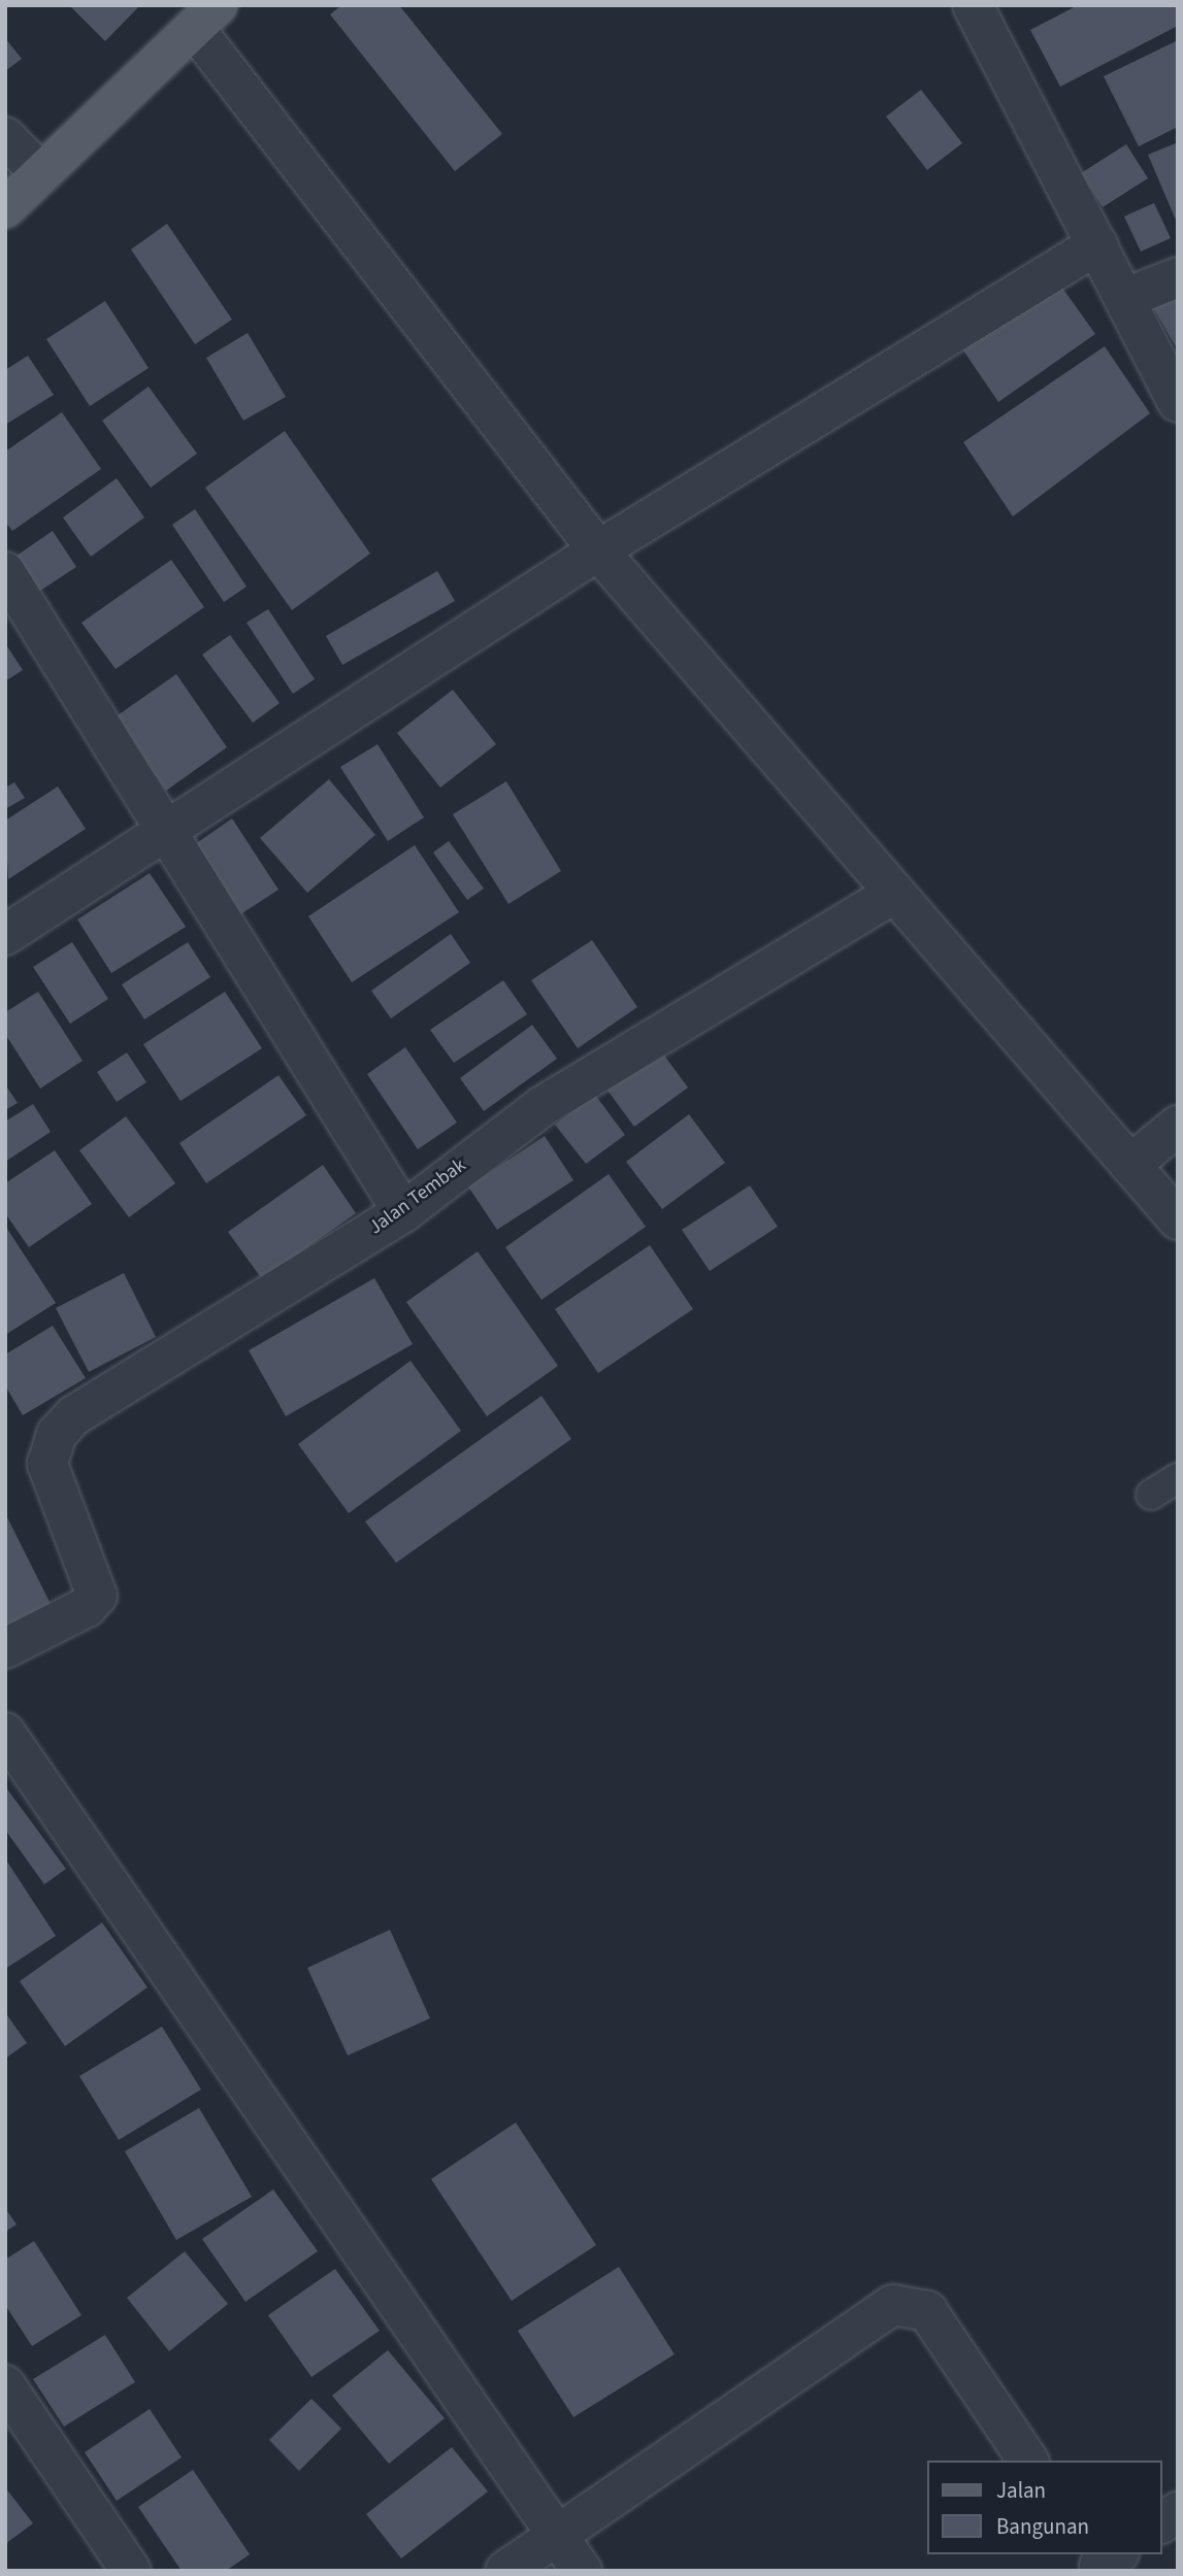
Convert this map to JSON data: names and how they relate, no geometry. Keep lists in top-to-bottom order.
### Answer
{
  "streets": {
    "street": ["Jalan Tembak"]
  },
  "legend": ["Jalan", "Bangunan"]
}
